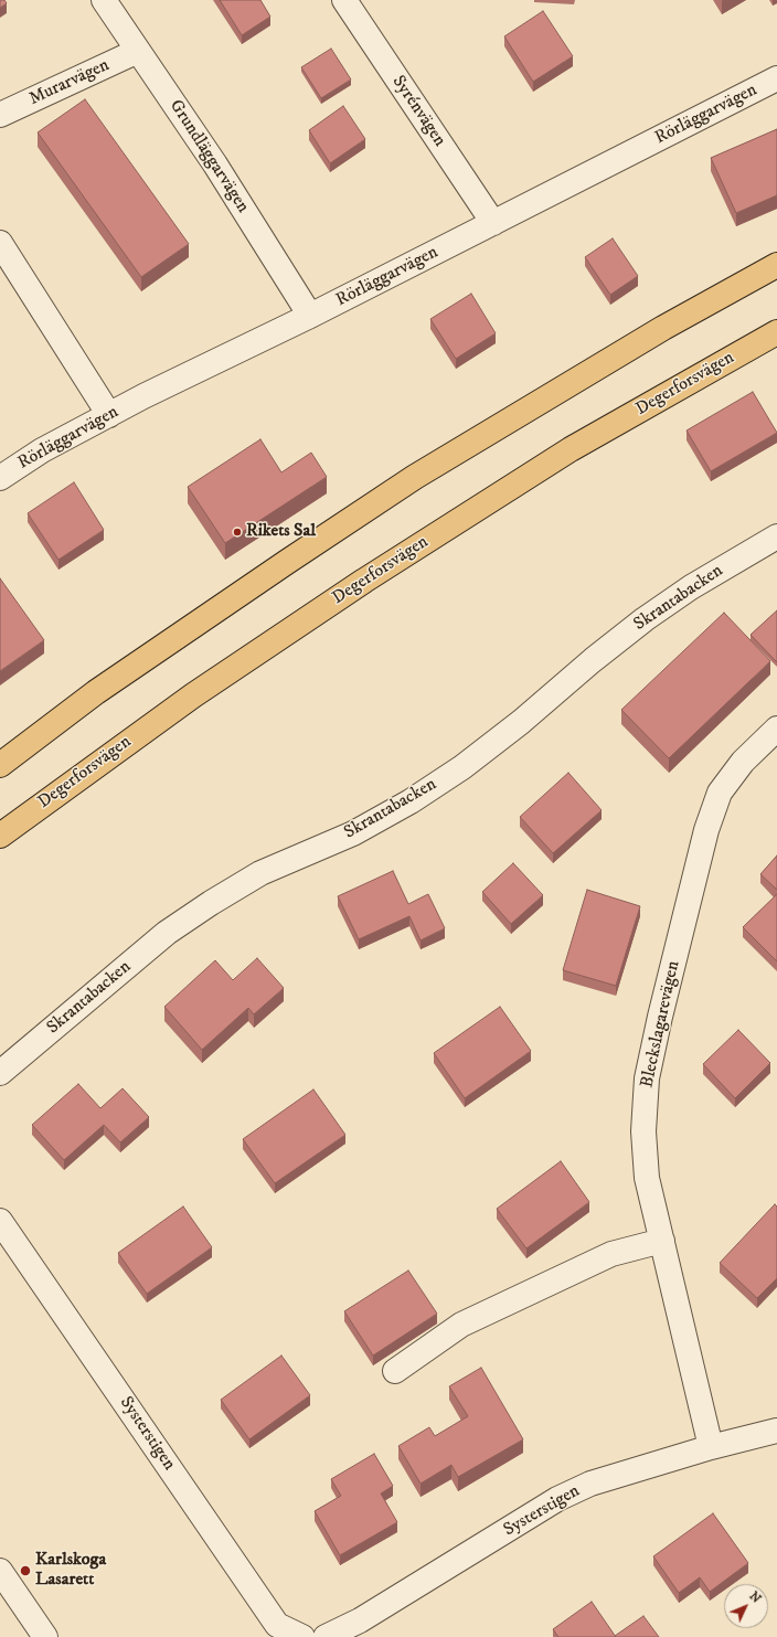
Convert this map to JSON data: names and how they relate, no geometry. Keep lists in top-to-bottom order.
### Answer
{
  "streets": {
    "main road": ["Degerforsvägen"],
    "street": [
      "Murarvägen",
      "Syrénvägen",
      "Rörläggarvägen",
      "Grundläggarvägen",
      "Skrantabacken",
      "Bleckslagarevägen",
      "Systerstigen"
    ]
  },
  "crossings": [
    ["Murarvägen", "Grundläggarvägen"],
    ["Syrénvägen", "Rörläggarvägen"],
    ["Rörläggarvägen", "Grundläggarvägen"],
    ["Bleckslagarevägen", "Systerstigen"]
  ],
  "places": ["Rikets Sal", "Karlskoga Lasarett"],
  "north": "top right"
}
